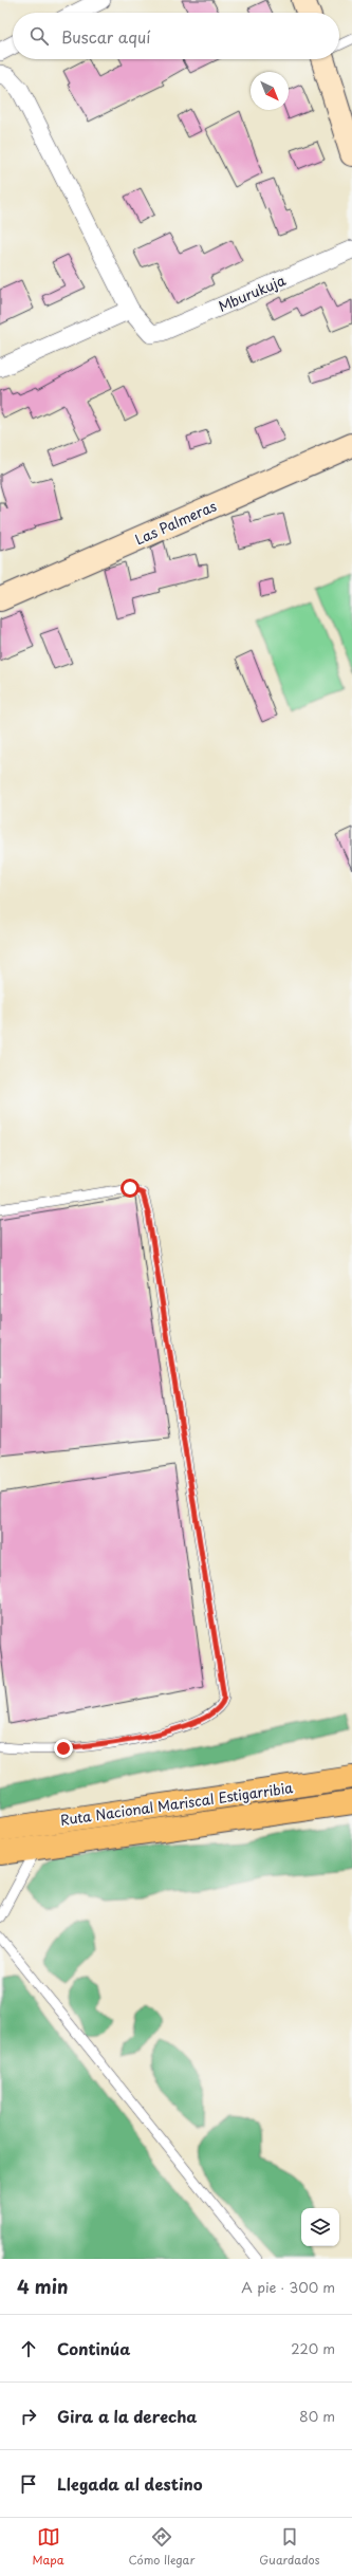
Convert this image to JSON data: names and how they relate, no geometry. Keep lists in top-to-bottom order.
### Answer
{
  "streets": {
    "highway": ["Ruta Nacional Mariscal Estigarribia"],
    "street": ["Mburukuja", "Las Palmeras"]
  },
  "north": "bottom right",
  "page": {
    "search": "Buscar aquí",
    "heading": ["4 min", "A pie · 300 m"],
    "list": [
      ["Continúa", "220 m"],
      ["Gira a la derecha", "80 m"],
      "Llegada al destino"
    ],
    "nav": ["Mapa", "Cómo llegar", "Guardados"]
  }
}
